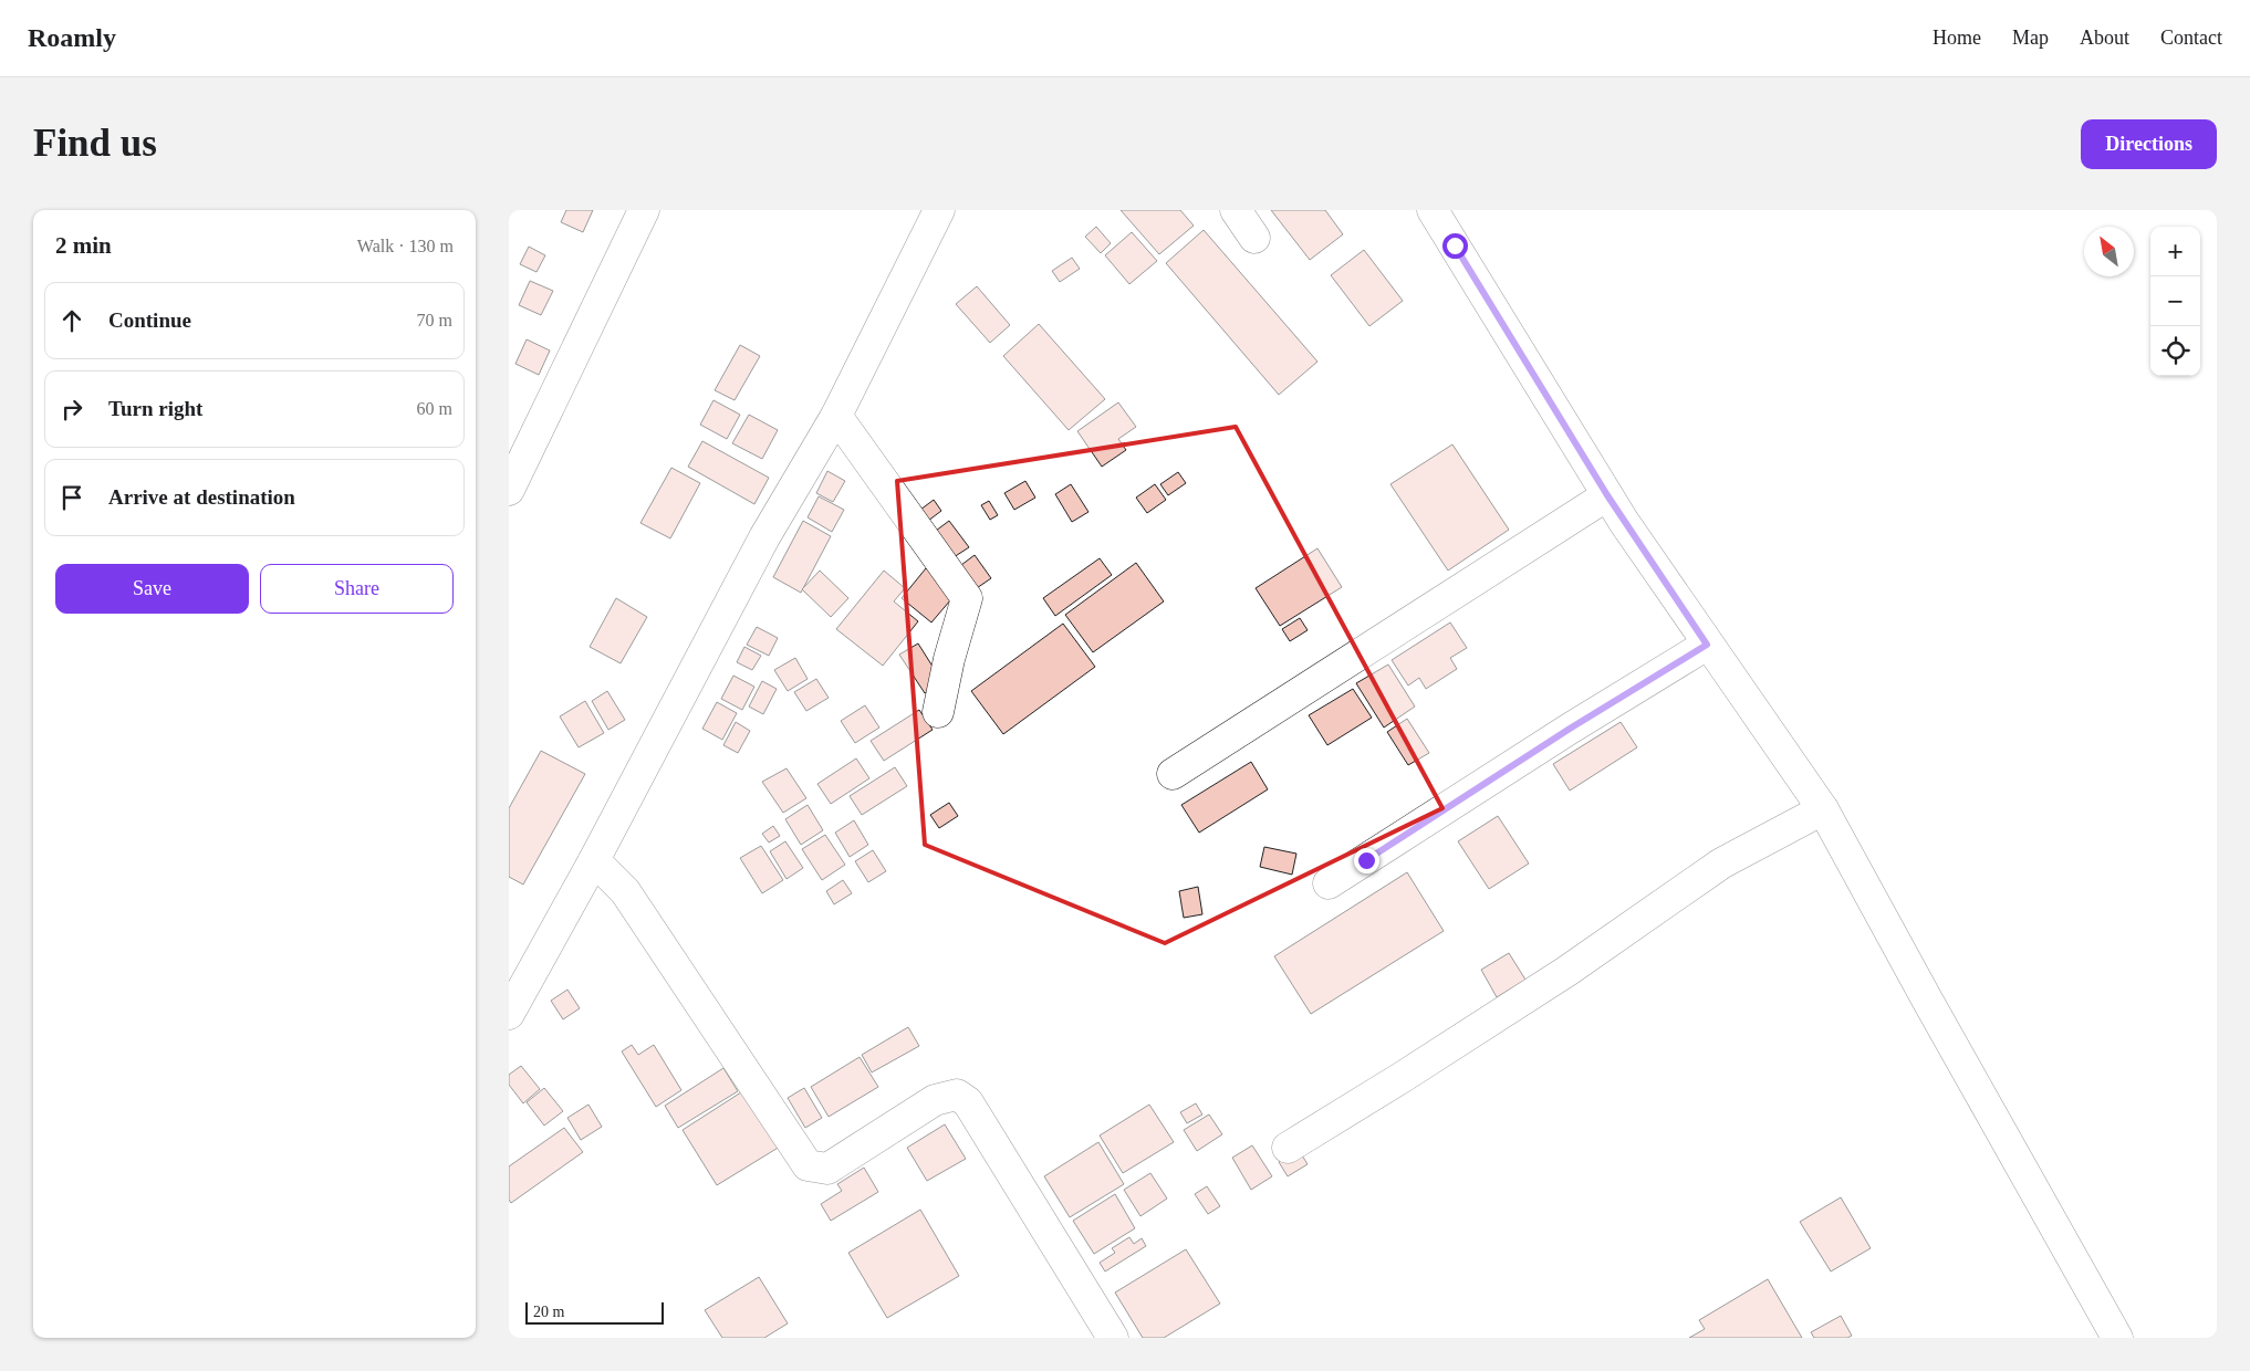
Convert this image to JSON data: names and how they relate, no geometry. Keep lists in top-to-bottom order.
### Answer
{
  "scale_bar": "20 m",
  "north": "top left",
  "page": {
    "header": "Roamly",
    "nav": [
      "Home",
      "Map",
      "About",
      "Contact"
    ],
    "buttons": [
      "Directions",
      ["Save", "Share"]
    ],
    "title": "Find us",
    "heading": ["2 min", "Walk · 130 m"],
    "map_buttons": ["+", "−"],
    "list": [
      ["Continue", "70 m"],
      ["Turn right", "60 m"],
      "Arrive at destination"
    ],
    "scale": "20 m"
  }
}
